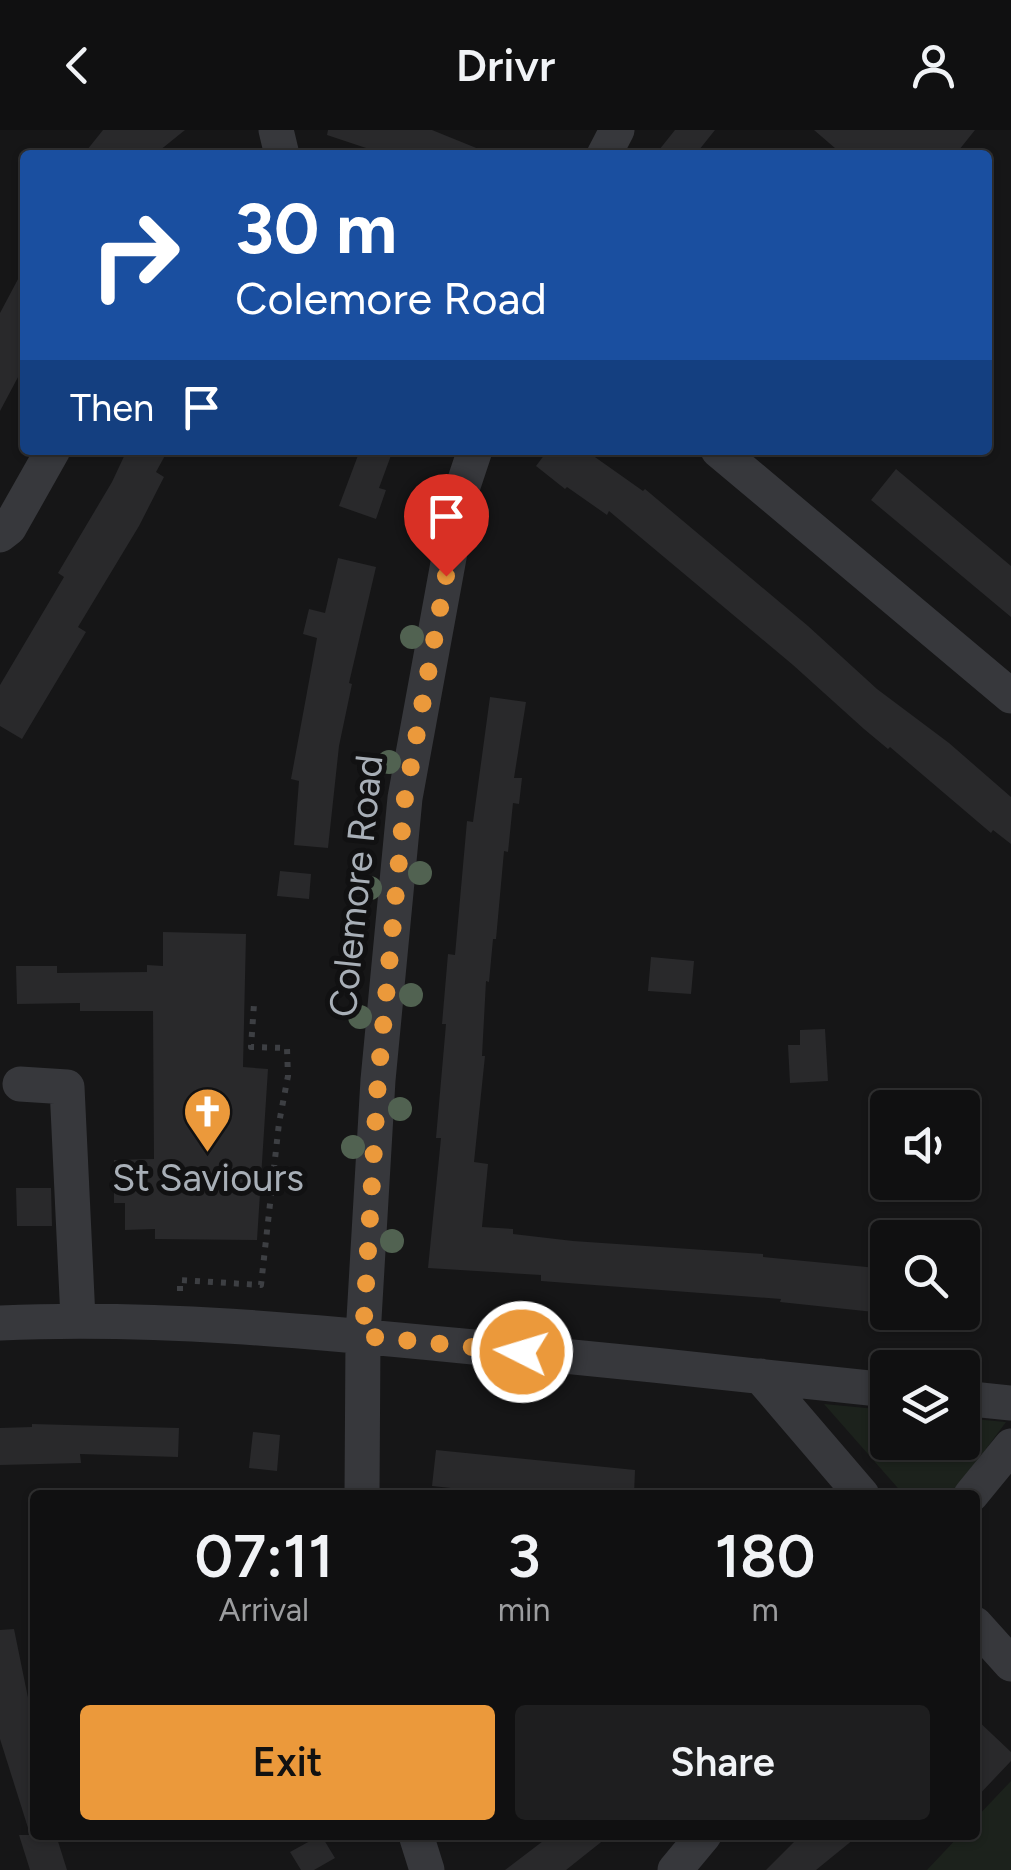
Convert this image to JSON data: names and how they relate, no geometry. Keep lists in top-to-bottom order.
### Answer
{
  "streets": {
    "street": ["Colemore Road"]
  },
  "places": {
    "church": ["St Saviours"]
  },
  "page": {
    "header": "Drivr",
    "turn": ["30 m", "Colemore Road"],
    "then": "Then",
    "eta": [
      "07:11",
      "Arrival",
      "3",
      "min",
      "180",
      "m"
    ],
    "buttons": ["Exit", "Share"]
  }
}
